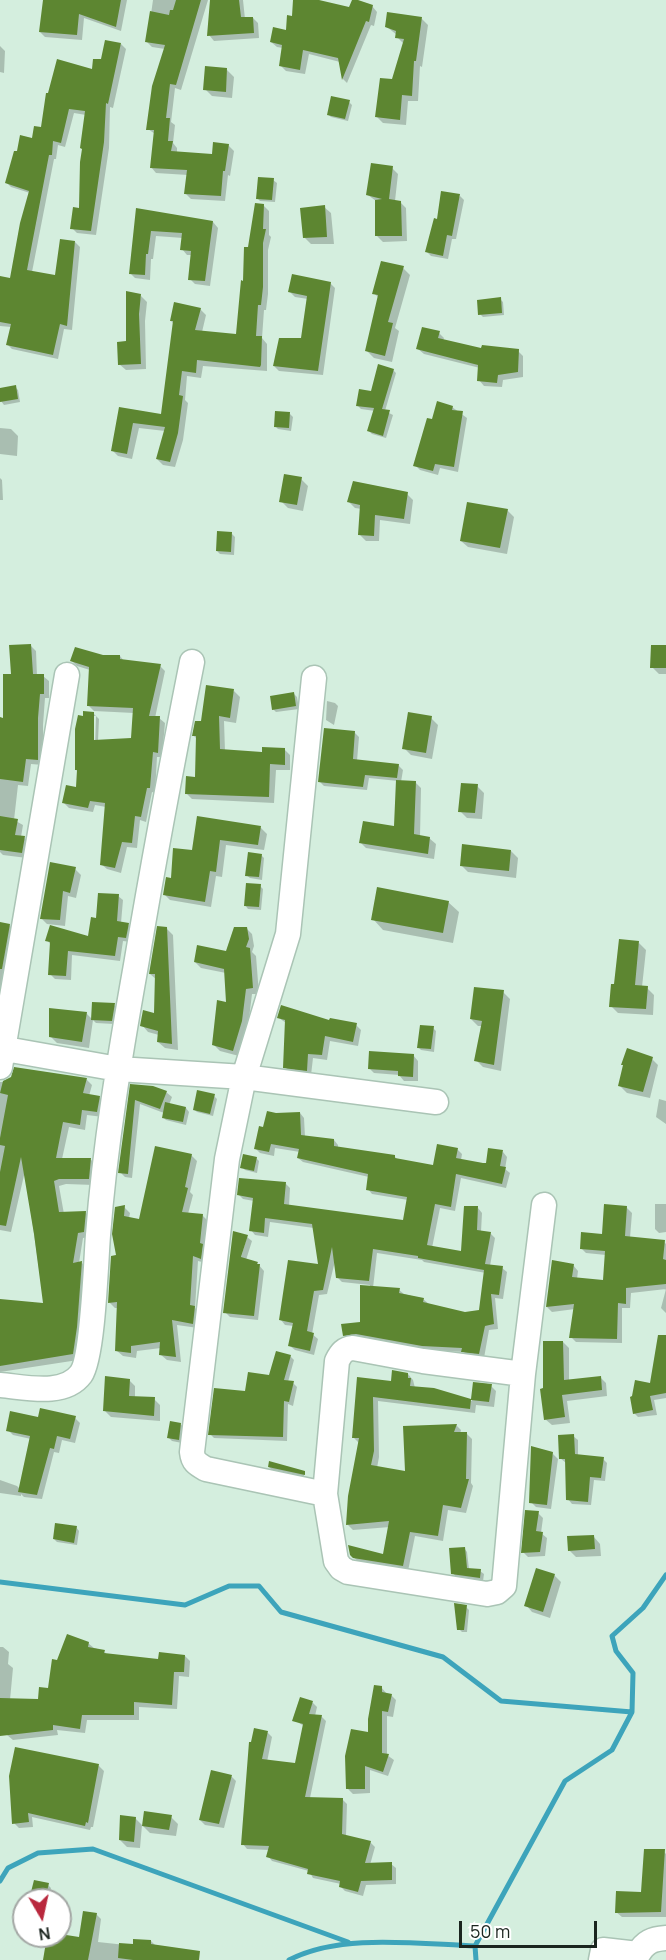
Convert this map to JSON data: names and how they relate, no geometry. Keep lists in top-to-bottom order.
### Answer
{
  "scale_bar": "50 m",
  "north": "bottom"
}
